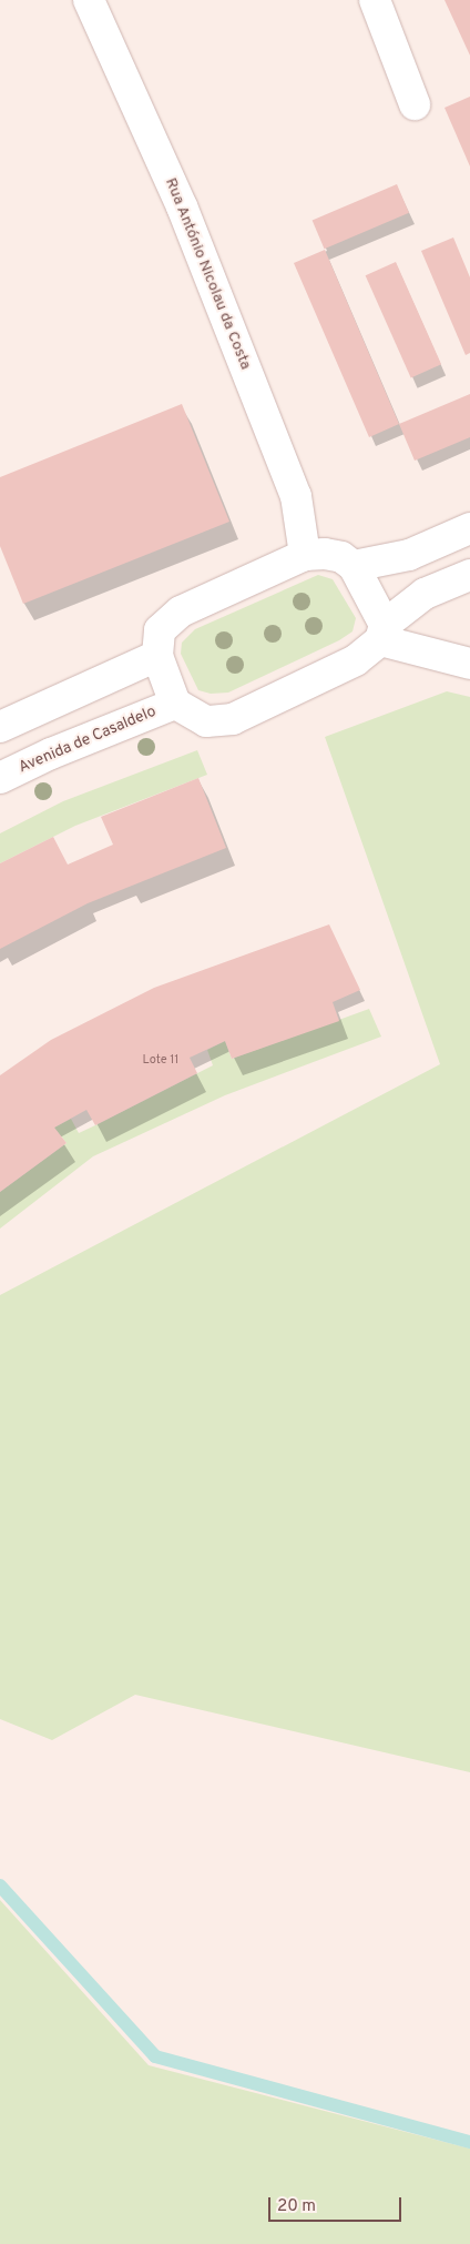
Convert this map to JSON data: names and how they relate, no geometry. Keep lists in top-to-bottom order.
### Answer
{
  "streets": {
    "street": ["Rua António Nicolau da Costa", "Avenida de Casaldelo"]
  },
  "crossings": [
    ["Rua António Nicolau da Costa", "Avenida de Casaldelo"]
  ],
  "house_numbers": ["Lote 11"],
  "scale_bar": "20 m"
}
